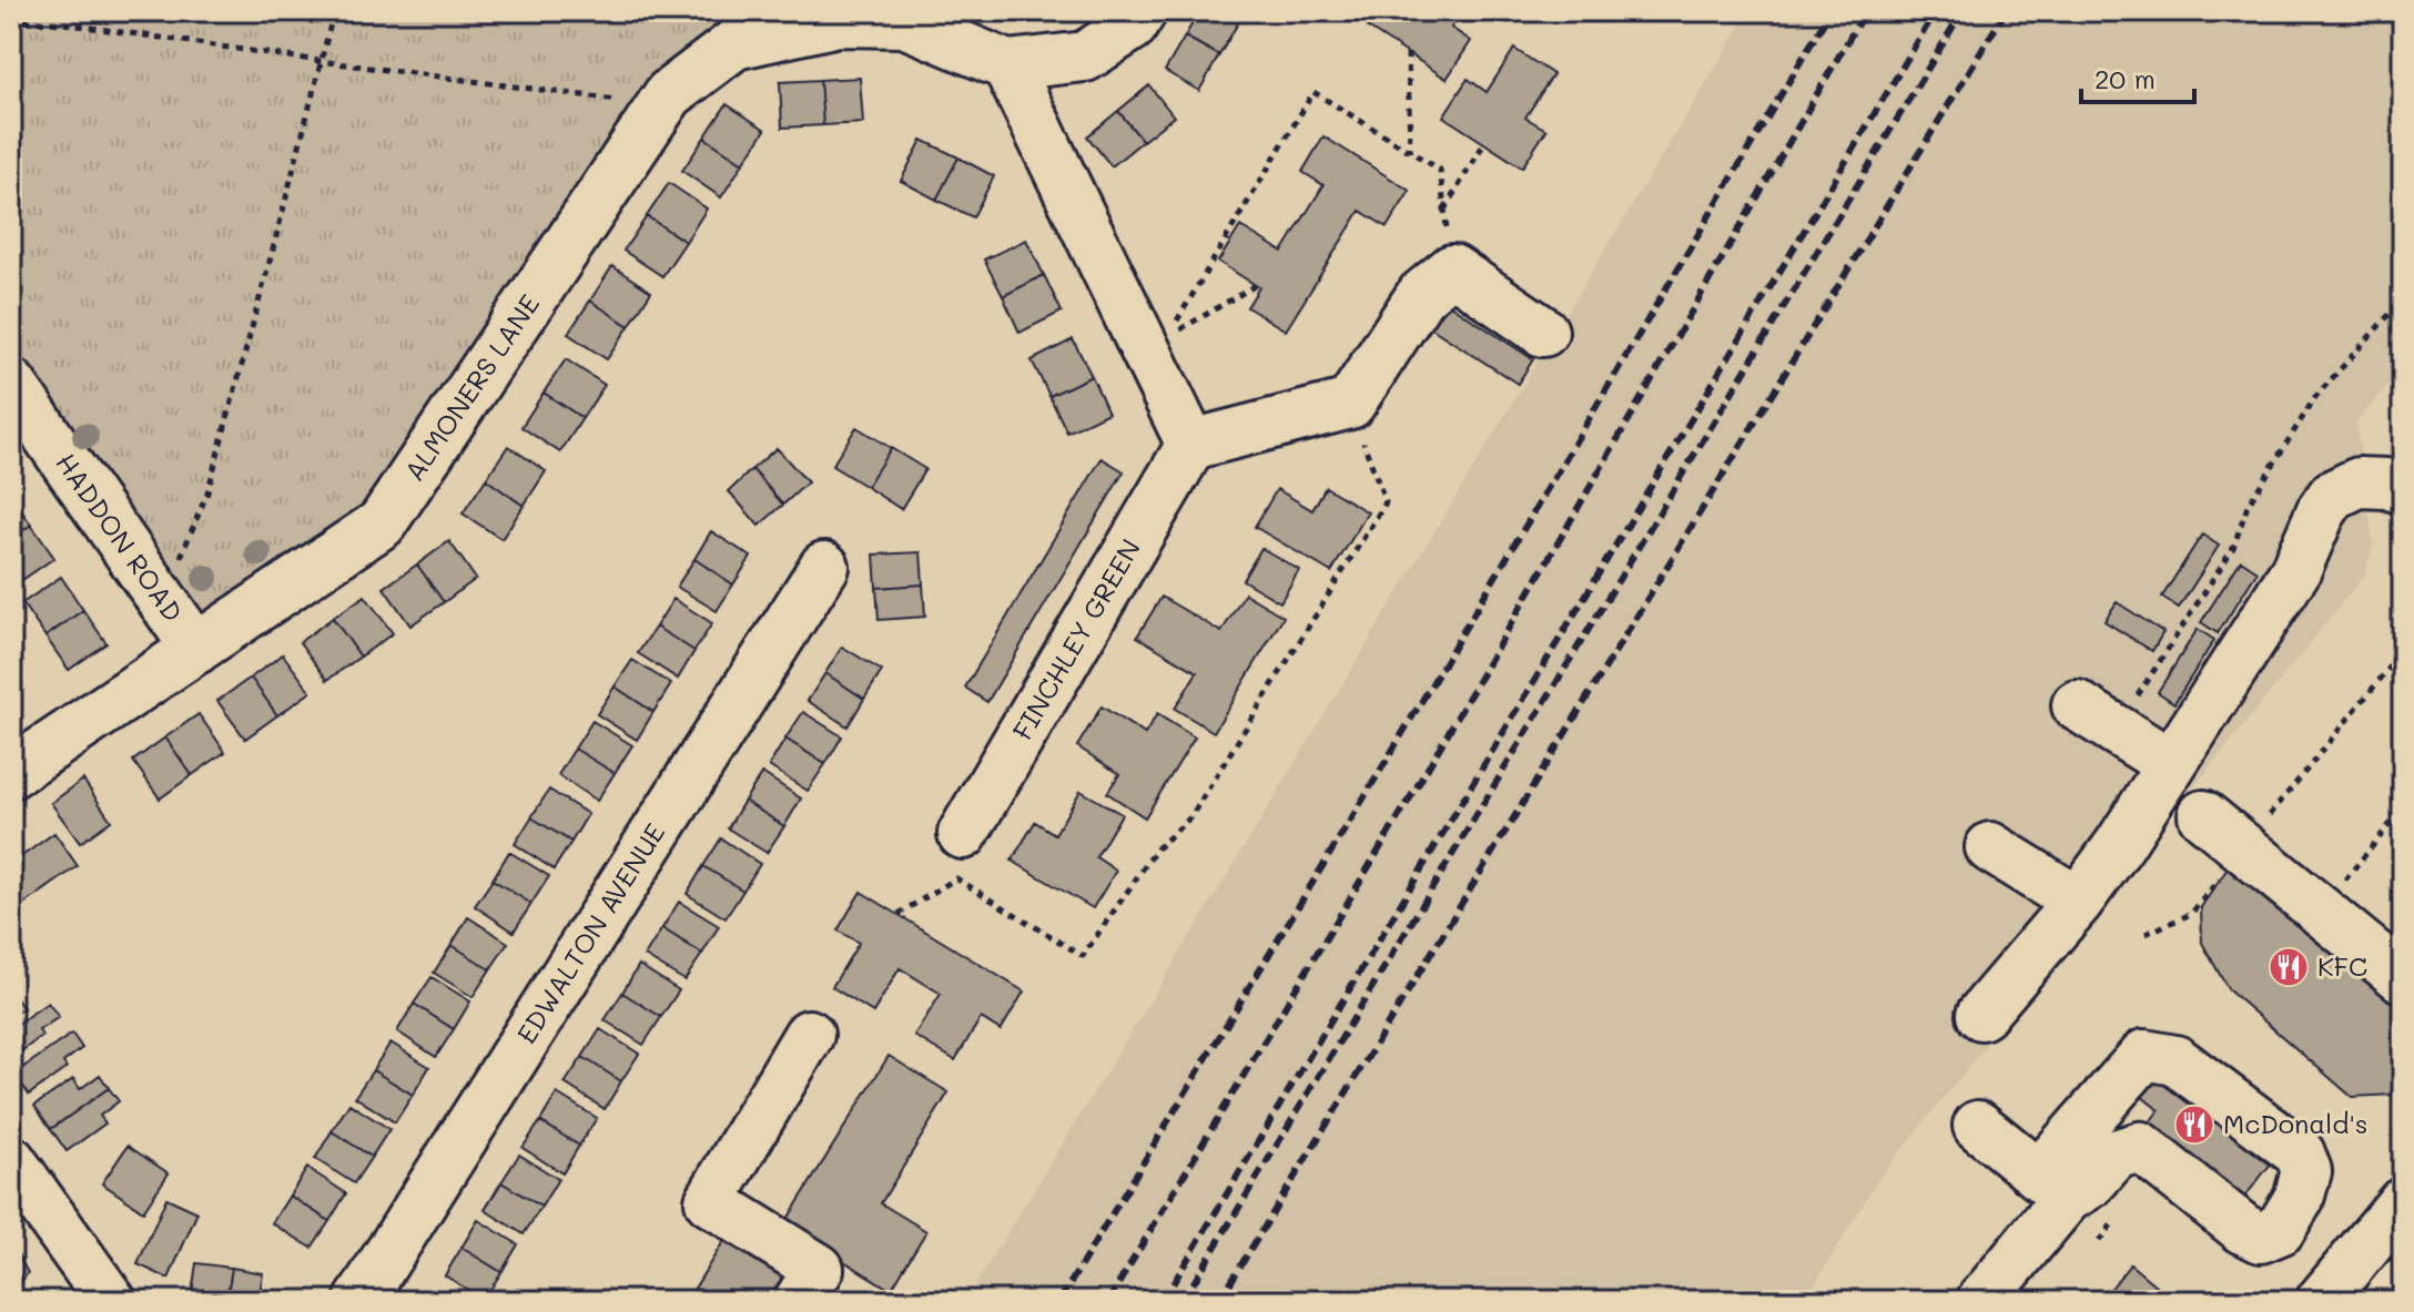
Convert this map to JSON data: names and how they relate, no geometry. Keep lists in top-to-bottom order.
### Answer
{
  "streets": {
    "street": [
      "ALMONERS LANE",
      "HADDON ROAD",
      "FINCHLEY GREEN",
      "EDWALTON AVENUE"
    ]
  },
  "crossings": [
    ["ALMONERS LANE", "HADDON ROAD"]
  ],
  "places": {
    "restaurant": ["KFC", "McDonald's"]
  },
  "scale_bar": "20 m"
}
